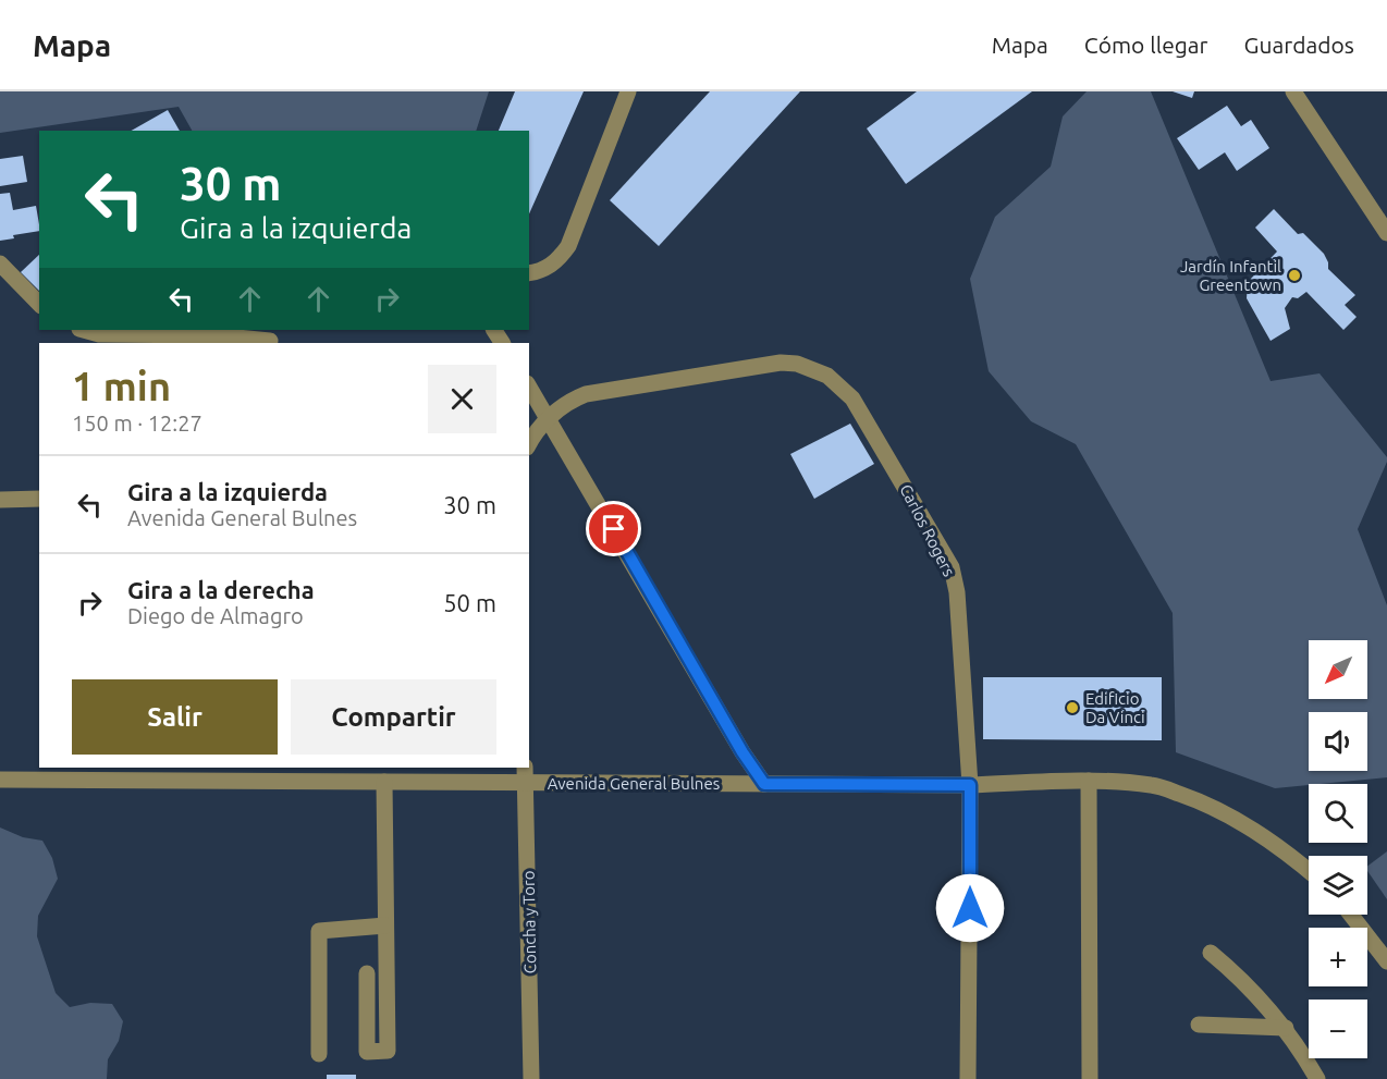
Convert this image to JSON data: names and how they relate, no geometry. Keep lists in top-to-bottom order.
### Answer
{
  "streets": {
    "street": ["Carlos Rogers", "Avenida General Bulnes", "Concha y Toro"]
  },
  "crossings": [
    ["Carlos Rogers", "Avenida General Bulnes"],
    ["Avenida General Bulnes", "Concha y Toro"]
  ],
  "places": ["Jardín Infantil Greentown", "Edificio Da Vinci"],
  "north": "bottom left",
  "page": {
    "header": "Mapa",
    "nav": ["Mapa", "Cómo llegar", "Guardados"],
    "turn": ["30 m", "Gira a la izquierda"],
    "heading": ["1 min", "150 m · 12:27"],
    "list": [
      {
        "name": "Gira a la izquierda",
        "note": "Avenida General Bulnes",
        "value": "30 m"
      },
      {
        "name": "Gira a la derecha",
        "note": "Diego de Almagro",
        "value": "50 m"
      }
    ],
    "map_buttons": ["+", "−"],
    "buttons": ["Salir", "Compartir"]
  }
}
